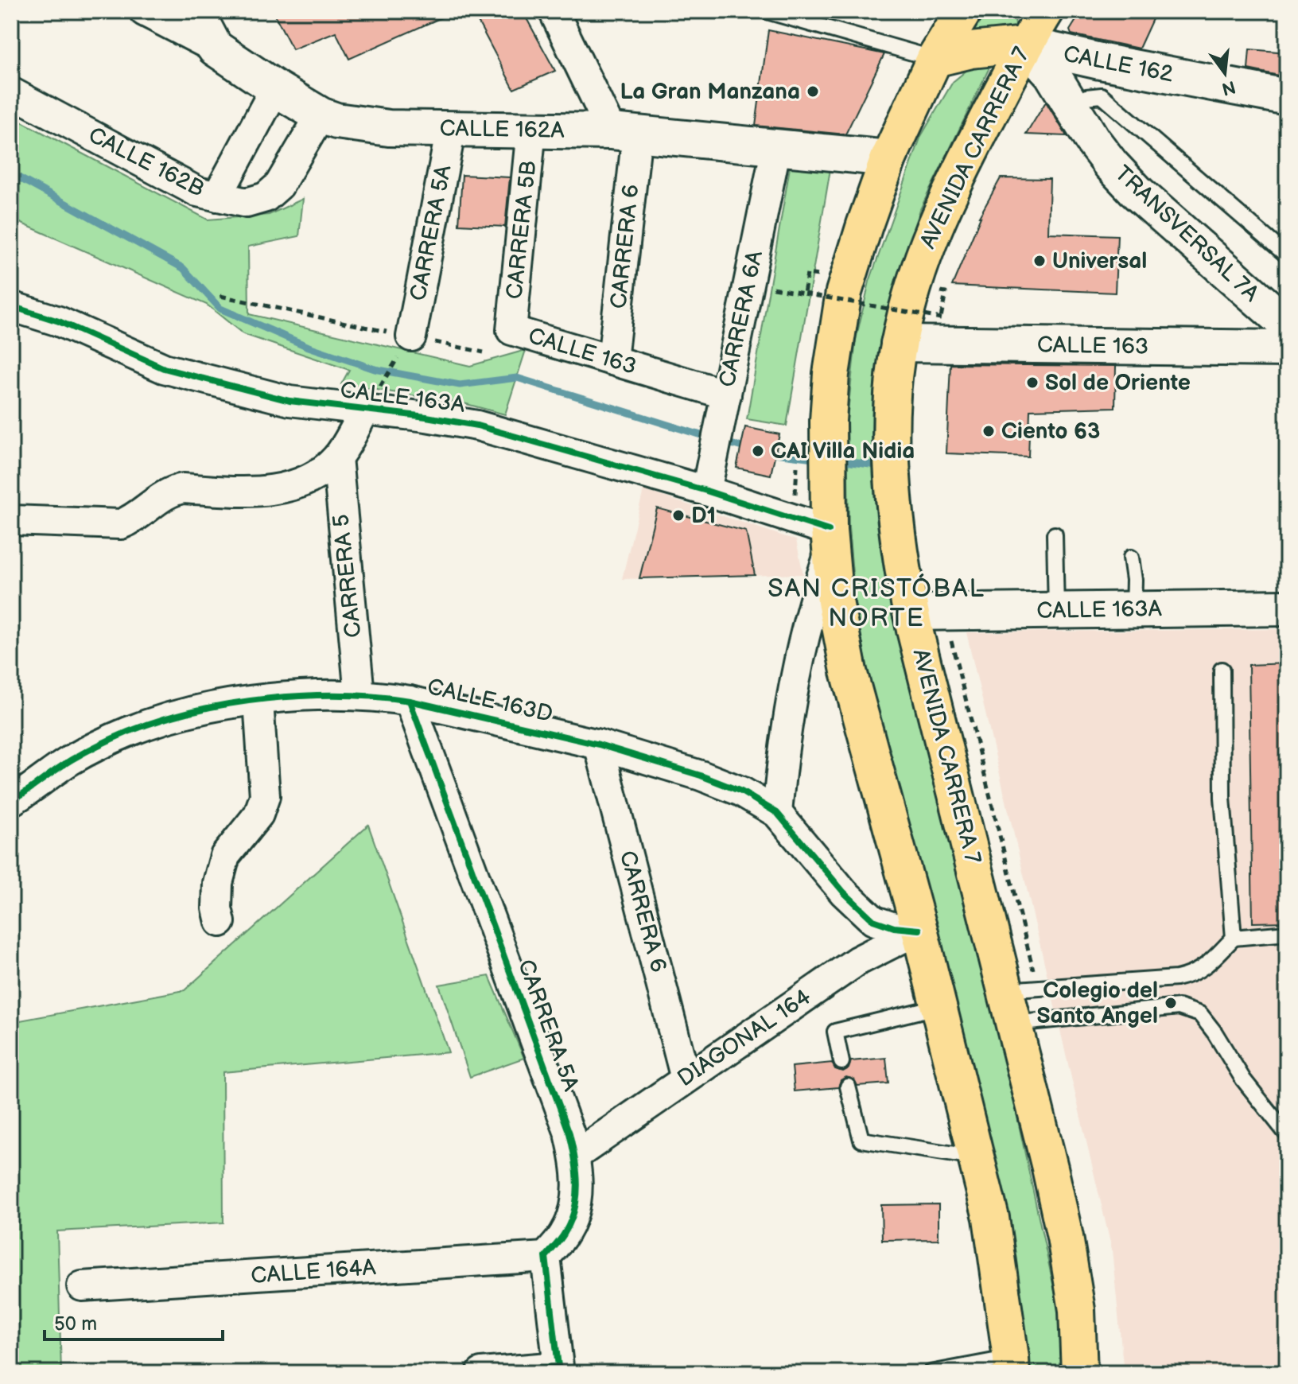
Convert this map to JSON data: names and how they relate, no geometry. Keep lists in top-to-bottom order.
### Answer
{
  "streets": {
    "main road": ["AVENIDA CARRERA 7"],
    "street": [
      "CALLE 162",
      "CALLE 162A",
      "CALLE 162B",
      "CARRERA 5B",
      "CARRERA 5A",
      "TRANSVERSAL 7A",
      "CARRERA 6",
      "CARRERA 6A",
      "CALLE 163",
      "CALLE 163A",
      "CARRERA 5",
      "CALLE 163D",
      "DIAGONAL 164",
      "CALLE 164A"
    ]
  },
  "crossings": [
    ["CALLE 162", "AVENIDA CARRERA 7"],
    ["CALLE 162", "TRANSVERSAL 7A"],
    ["CALLE 162A", "CALLE 162B"],
    ["CALLE 162A", "CARRERA 5B"],
    ["CALLE 162A", "CARRERA 5A"],
    ["CALLE 162A", "CARRERA 6"],
    ["CALLE 162A", "CARRERA 6A"],
    ["AVENIDA CARRERA 7", "TRANSVERSAL 7A"],
    ["AVENIDA CARRERA 7", "CALLE 163"],
    ["AVENIDA CARRERA 7", "CALLE 163A"],
    ["CARRERA 5B", "CALLE 163"],
    ["CARRERA 5A", "CALLE 163D"],
    ["CARRERA 5A", "DIAGONAL 164"],
    ["CARRERA 5A", "CALLE 164A"],
    ["CARRERA 6", "CALLE 163"],
    ["CARRERA 6", "CALLE 163D"],
    ["CARRERA 6", "DIAGONAL 164"],
    ["CARRERA 6A", "CALLE 163"],
    ["CARRERA 6A", "CALLE 163A"],
    ["CARRERA 5", "CALLE 163D"],
    ["CALLE 163D", "DIAGONAL 164"]
  ],
  "districts": ["SAN CRISTÓBAL NORTE"],
  "places": [
    "La Gran Manzana",
    "Universal",
    "Sol de Oriente",
    "Ciento 63",
    "CAI Villa Nidia",
    "D1",
    "Colegio del Santo Angel"
  ],
  "scale_bar": "50 m",
  "north": "bottom"
}
